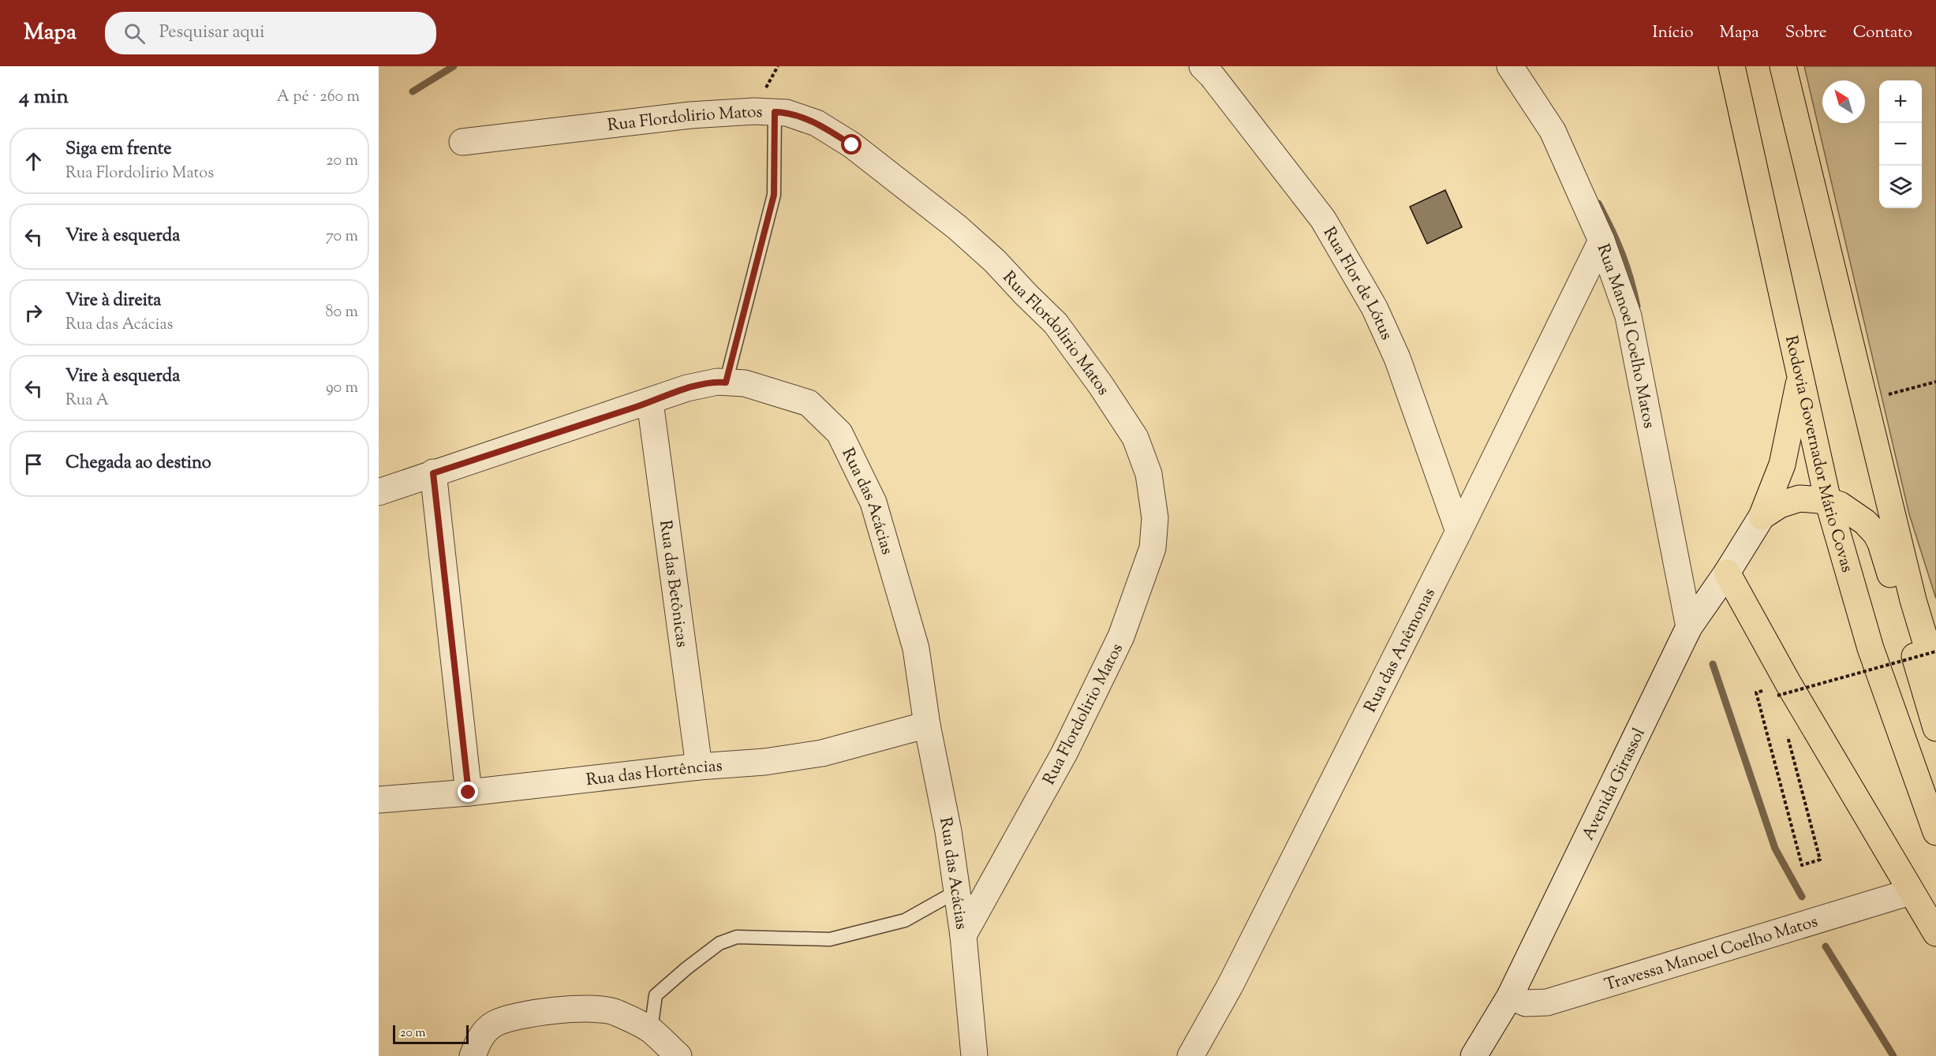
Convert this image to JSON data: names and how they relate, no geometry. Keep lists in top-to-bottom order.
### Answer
{
  "streets": {
    "highway": ["Rodovia Governador Mário Covas"],
    "street": [
      "Rua Flordolirio Matos",
      "Rua Flor de Lótus",
      "Rua Manoel Coelho Matos",
      "Rua das Acácias",
      "Rua das Betônicas",
      "Rua das Anêmonas",
      "Rua das Hortências",
      "Avenida Girassol",
      "Travessa Manoel Coelho Matos"
    ]
  },
  "crossings": [
    ["Rua Flordolirio Matos", "Rua das Acácias"],
    ["Rua Flor de Lótus", "Rua das Anêmonas"],
    ["Rua Manoel Coelho Matos", "Rua das Anêmonas"],
    ["Rua Manoel Coelho Matos", "Avenida Girassol"],
    ["Rua das Acácias", "Rua das Betônicas"],
    ["Rua das Acácias", "Rua das Hortências"],
    ["Rua das Betônicas", "Rua das Hortências"],
    ["Avenida Girassol", "Travessa Manoel Coelho Matos"]
  ],
  "scale_bar": "20 m",
  "north": "top left",
  "page": {
    "header": "Mapa",
    "search": "Pesquisar aqui",
    "nav": [
      "Início",
      "Mapa",
      "Sobre",
      "Contato"
    ],
    "heading": ["4 min", "A pé · 260 m"],
    "map_buttons": ["+", "−"],
    "list": [
      ["Siga em frente", "Rua Flordolirio Matos", "20 m"],
      ["Vire à esquerda", "70 m"],
      ["Vire à direita", "Rua das Acácias", "80 m"],
      ["Vire à esquerda", "Rua A", "90 m"],
      "Chegada ao destino"
    ],
    "scale": "20 m"
  }
}
